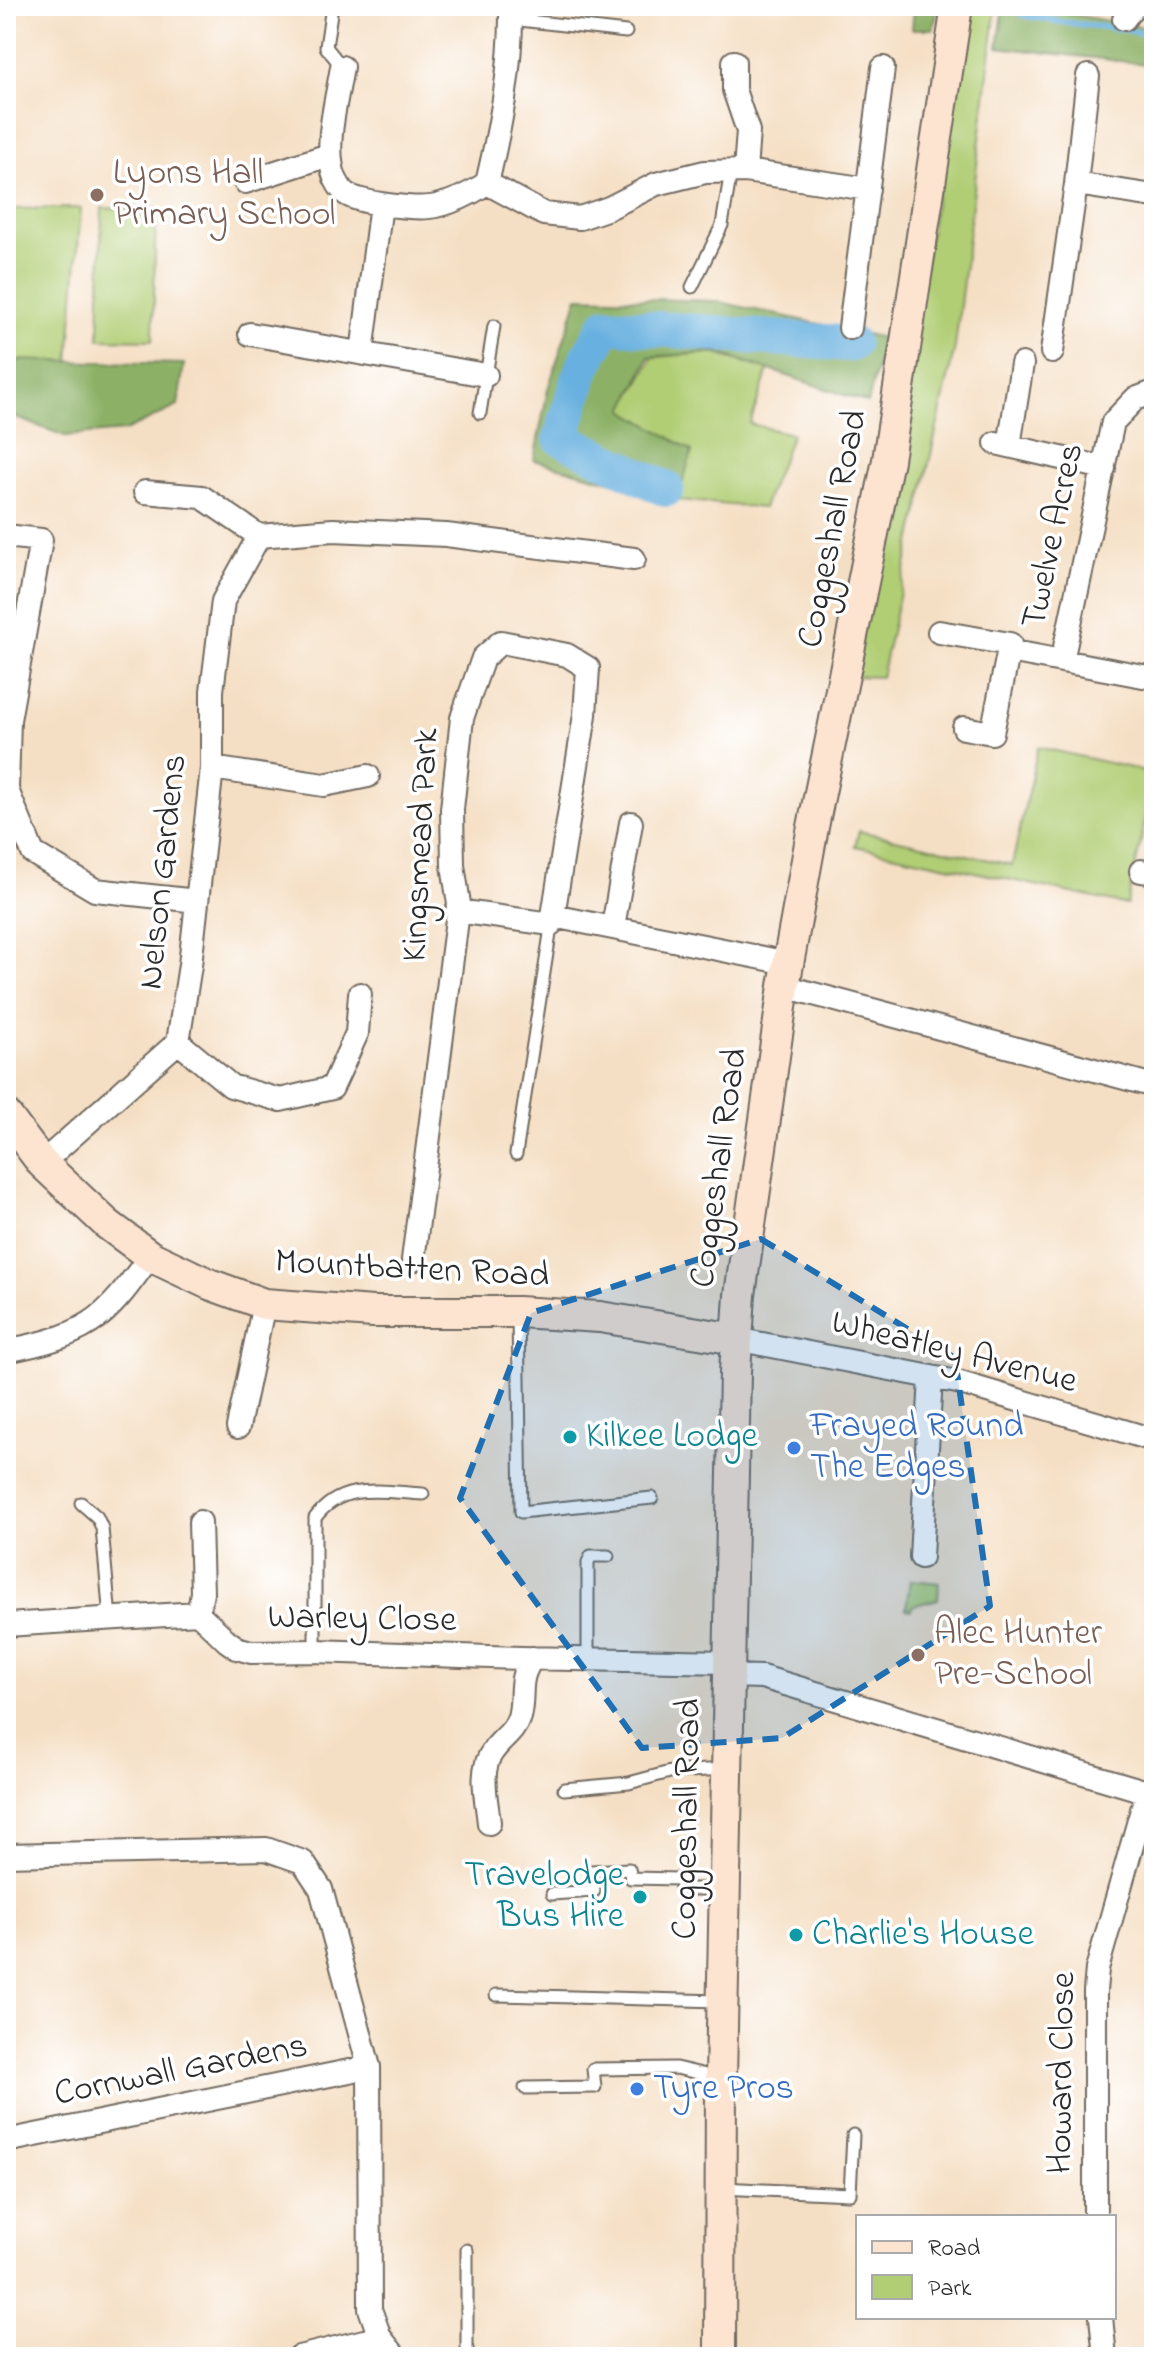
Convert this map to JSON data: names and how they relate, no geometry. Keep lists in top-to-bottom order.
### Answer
{
  "streets": {
    "main road": ["Coggeshall Road", "Mountbatten Road"],
    "street": [
      "Twelve Acres",
      "Kingsmead Park",
      "Nelson Gardens",
      "Wheatley Avenue",
      "Warley Close",
      "Cornwall Gardens",
      "Howard Close"
    ]
  },
  "crossings": [
    ["Coggeshall Road", "Mountbatten Road"],
    ["Coggeshall Road", "Wheatley Avenue"],
    ["Coggeshall Road", "Warley Close"],
    ["Nelson Gardens", "Mountbatten Road"],
    ["Mountbatten Road", "Wheatley Avenue"],
    ["Warley Close", "Howard Close"]
  ],
  "places": [
    "Lyons Hall Primary School",
    "Kilkee Lodge",
    "Frayed Round The Edges",
    "Alec Hunter Pre-School",
    "Travelodge Bus Hire",
    "Charlie's House",
    "Tyre Pros"
  ],
  "legend": ["Road", "Park"]
}
